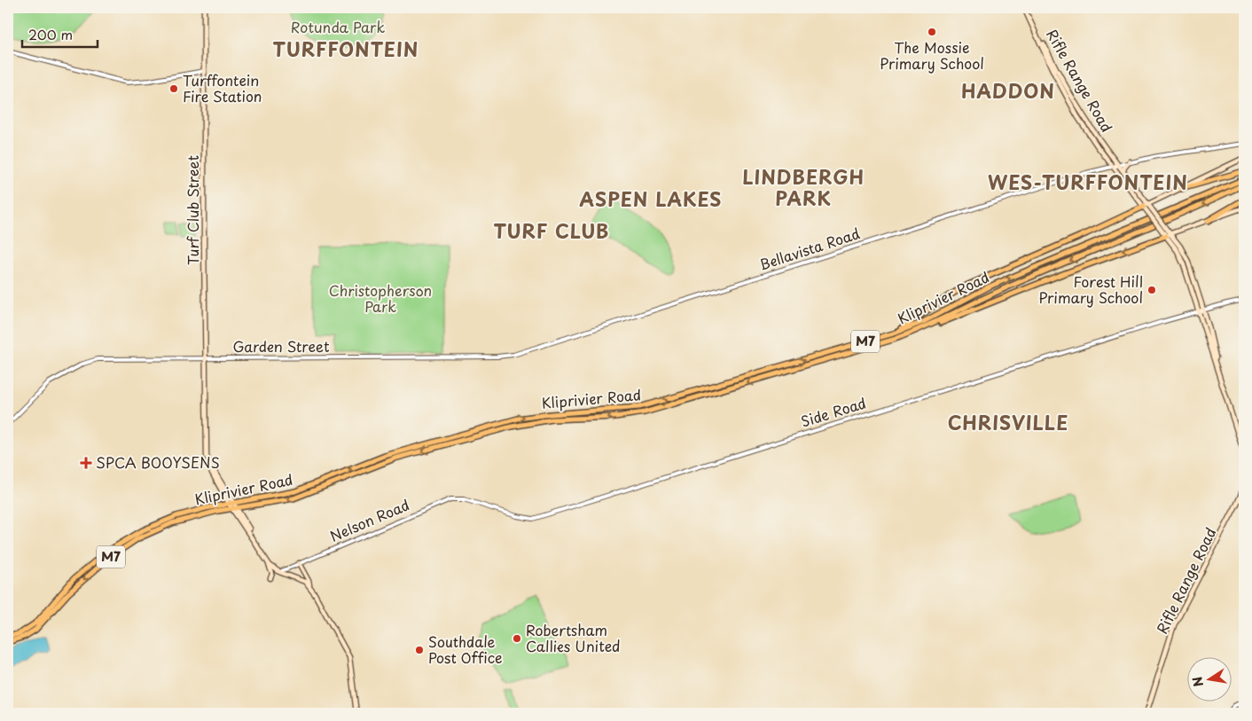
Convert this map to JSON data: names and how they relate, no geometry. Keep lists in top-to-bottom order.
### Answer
{
  "streets": {
    "main road": [
      "Rifle Range Road",
      "Turf Club Street",
      "Kliprivier Road",
      "M7"
    ],
    "street": [
      "Bellavista Road",
      "Garden Street",
      "Side Road",
      "Nelson Road"
    ]
  },
  "crossings": [
    ["Rifle Range Road", "Bellavista Road"],
    ["Turf Club Street", "Kliprivier Road"],
    ["Turf Club Street", "Garden Street"],
    ["Bellavista Road", "Garden Street"],
    ["Side Road", "Nelson Road"]
  ],
  "districts": [
    "TURFFONTEIN",
    "HADDON",
    "LINDBERGH PARK",
    "WES-TURFFONTEIN",
    "ASPEN LAKES",
    "TURF CLUB",
    "CHRISVILLE"
  ],
  "parks": ["Rotunda Park", "Christopherson Park"],
  "places": {
    "other": [
      "The Mossie Primary School",
      "Turffontein Fire Station",
      "Forest Hill Primary School",
      "Robertsham Callies United",
      "Southdale Post Office"
    ],
    "health": ["SPCA BOOYSENS"]
  },
  "scale_bar": "200 m",
  "north": "left"
}
